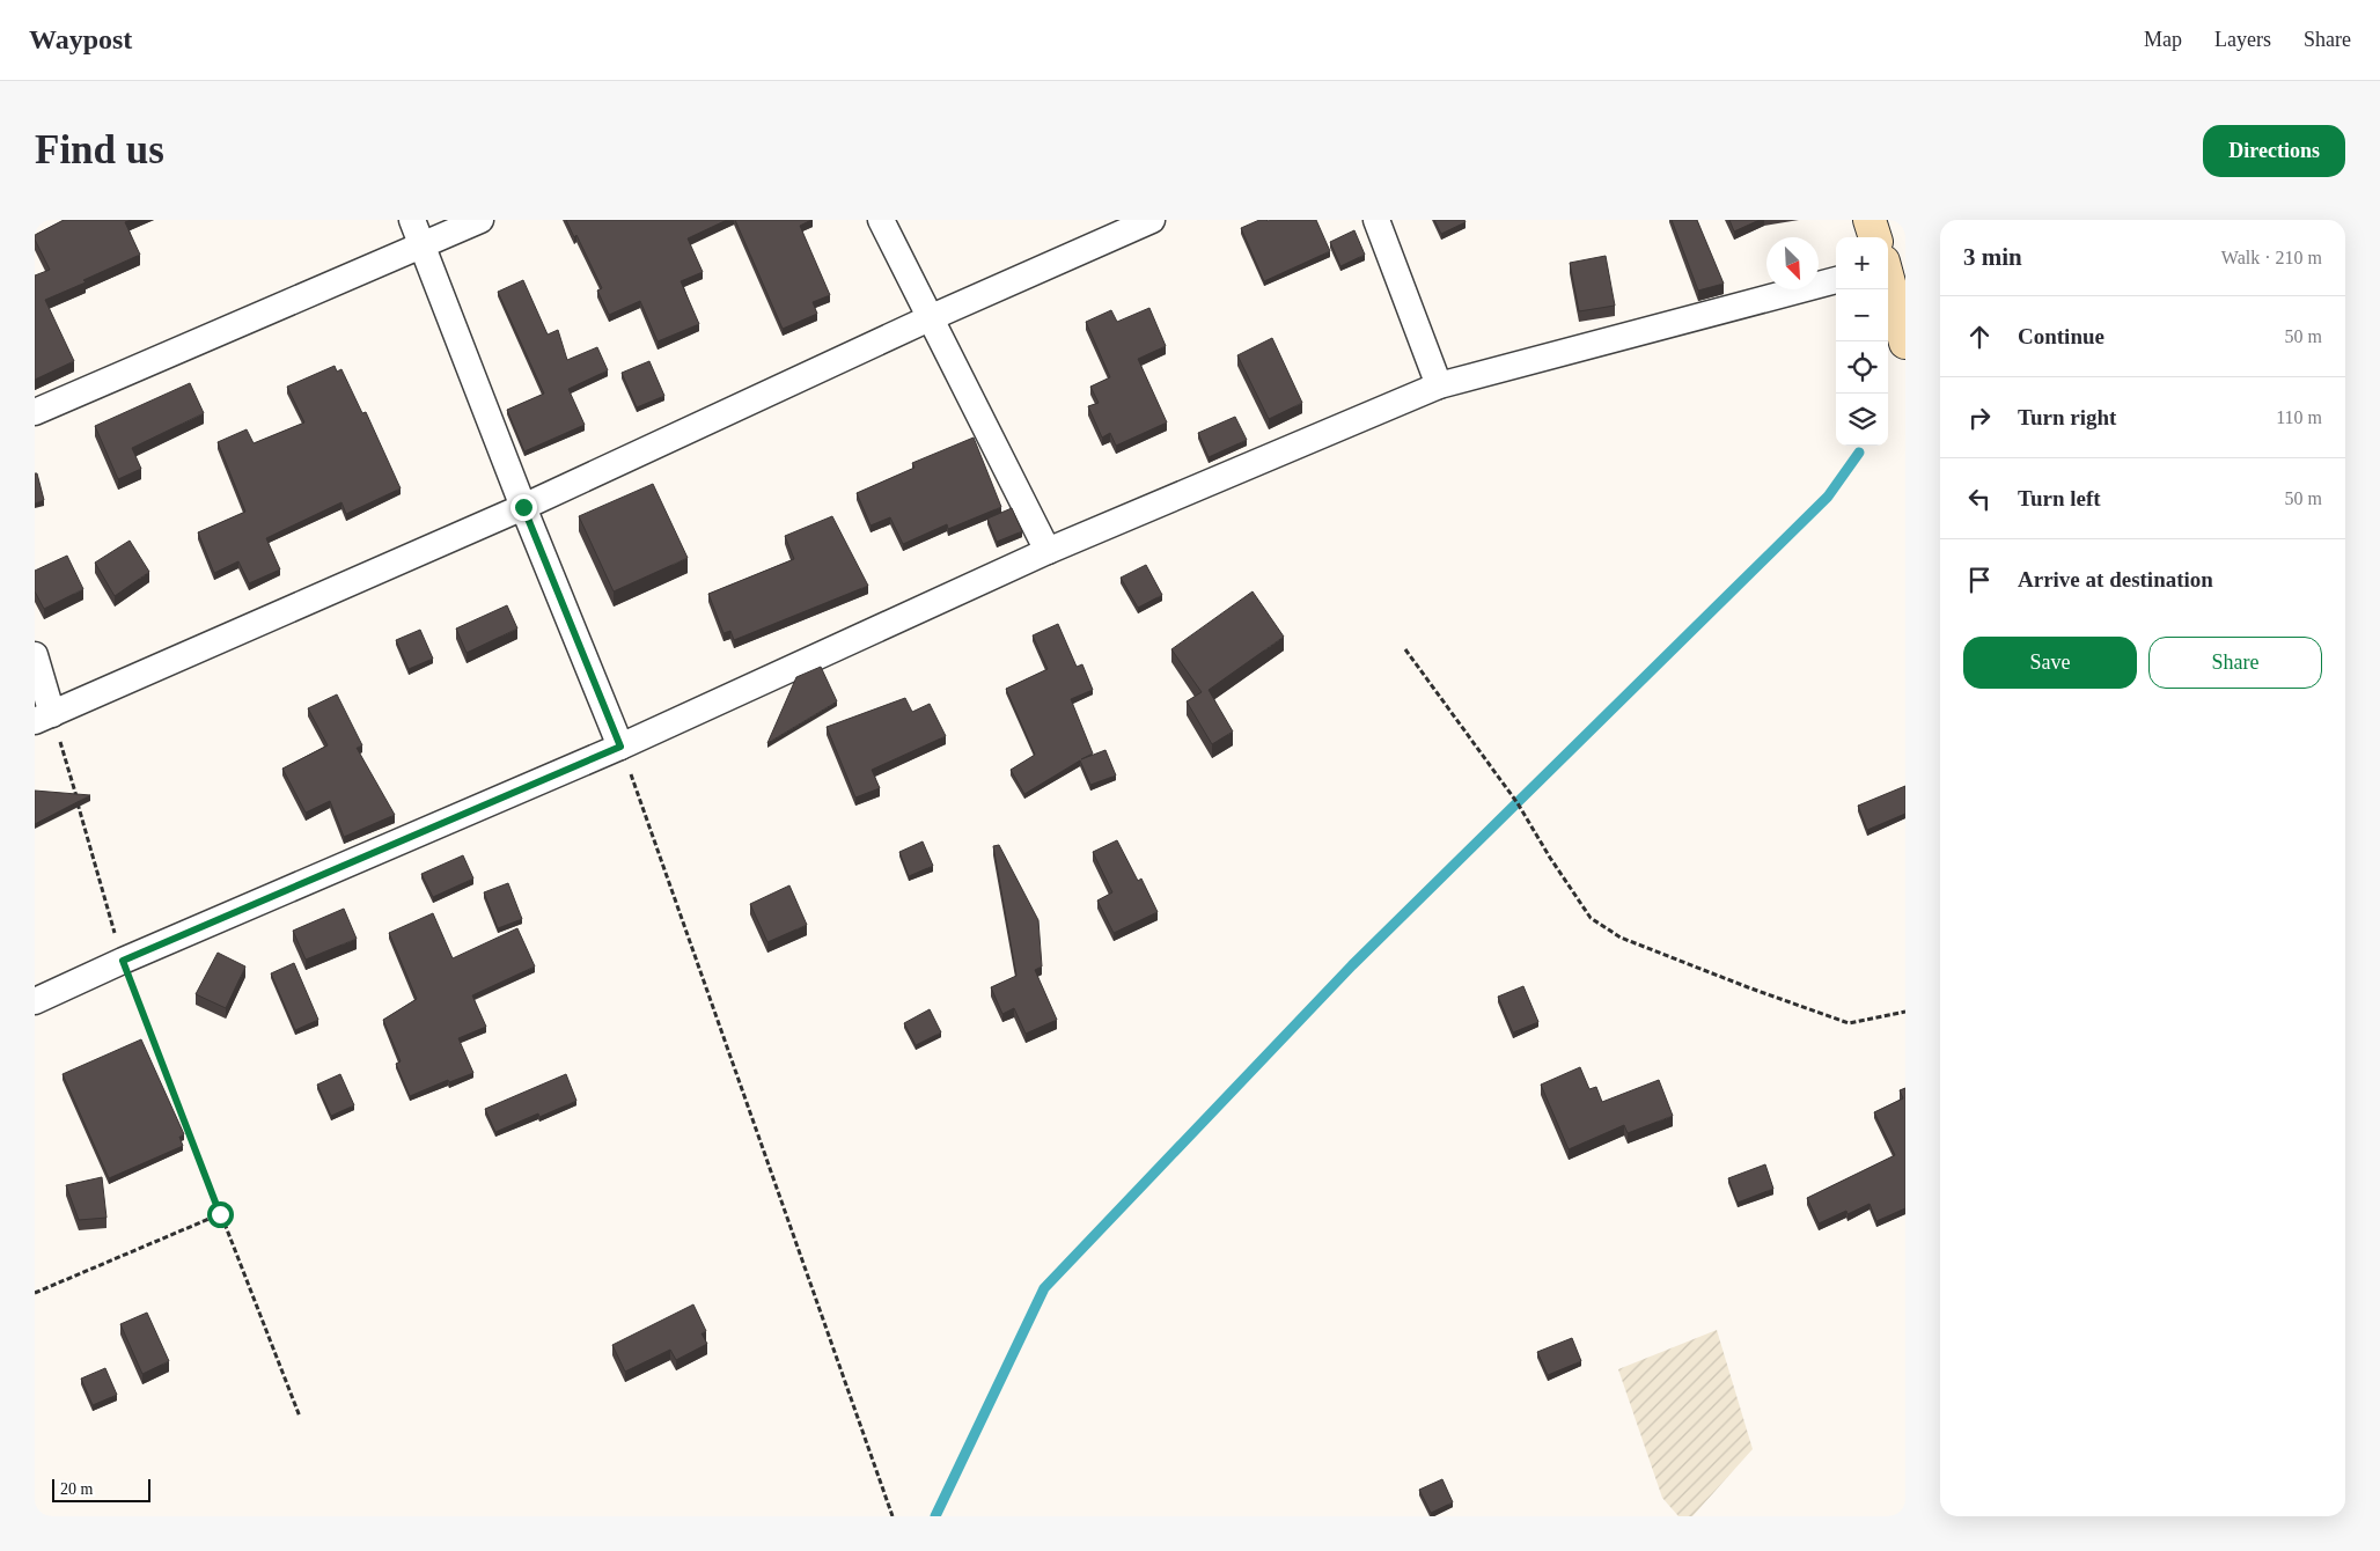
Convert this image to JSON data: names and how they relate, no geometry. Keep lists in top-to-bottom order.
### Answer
{
  "scale_bar": "20 m",
  "north": "bottom right",
  "page": {
    "header": "Waypost",
    "nav": ["Map", "Layers", "Share"],
    "buttons": [
      "Directions",
      ["Save", "Share"]
    ],
    "title": "Find us",
    "heading": ["3 min", "Walk · 210 m"],
    "map_buttons": ["+", "−"],
    "list": [
      ["Continue", "50 m"],
      ["Turn right", "110 m"],
      ["Turn left", "50 m"],
      "Arrive at destination"
    ],
    "scale": "20 m"
  }
}
